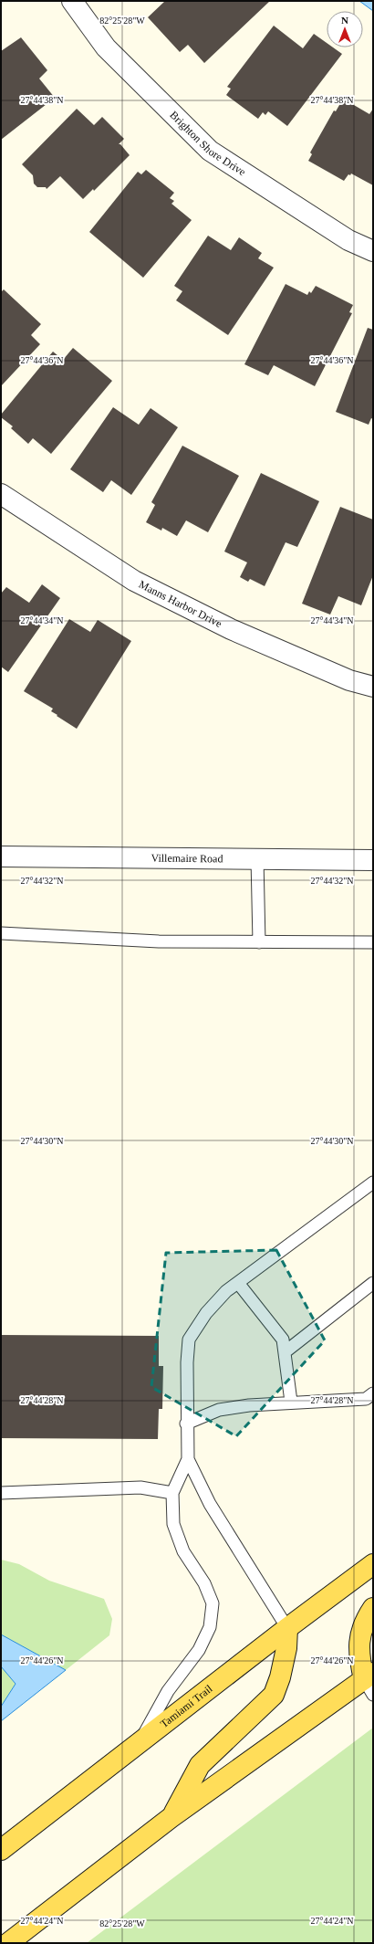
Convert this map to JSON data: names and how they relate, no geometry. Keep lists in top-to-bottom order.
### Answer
{
  "streets": {
    "main road": ["Tamiami Trail"],
    "street": ["Brighton Shore Drive", "Manns Harbor Drive", "Villemaire Road"]
  },
  "north": "top",
  "coordinates": [
    "82°25'28\"W",
    "27°44'38\"N",
    "27°44'36\"N",
    "27°44'34\"N",
    "27°44'32\"N",
    "27°44'30\"N",
    "27°44'28\"N",
    "27°44'26\"N",
    "27°44'24\"N"
  ]
}
